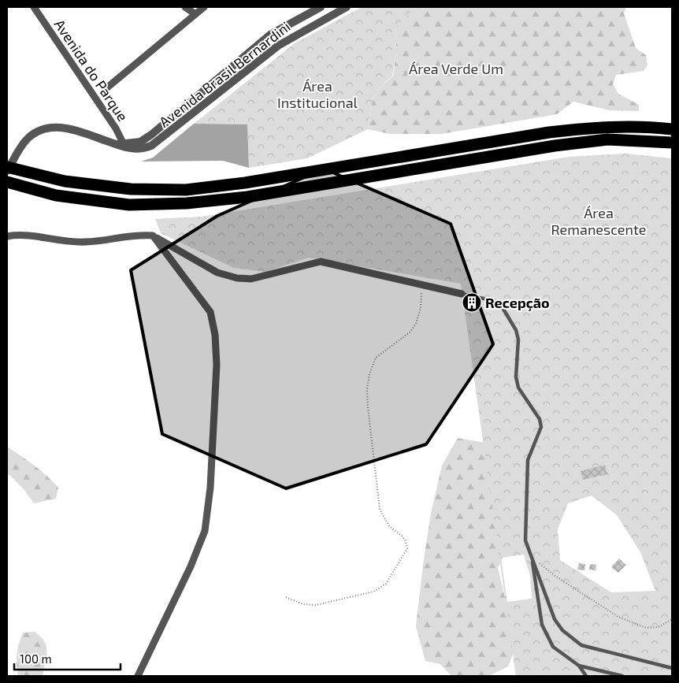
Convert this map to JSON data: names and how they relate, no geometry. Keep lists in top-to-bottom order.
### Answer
{
  "streets": {
    "street": ["Avenida do Parque", "Avenida Brasil Bernardini"]
  },
  "crossings": [
    ["Avenida do Parque", "Avenida Brasil Bernardini"]
  ],
  "parks": ["Área Verde Um", "Área Institucional", "Área Remanescente"],
  "places": {
    "building": ["Recepção"]
  },
  "scale_bar": "100 m"
}
